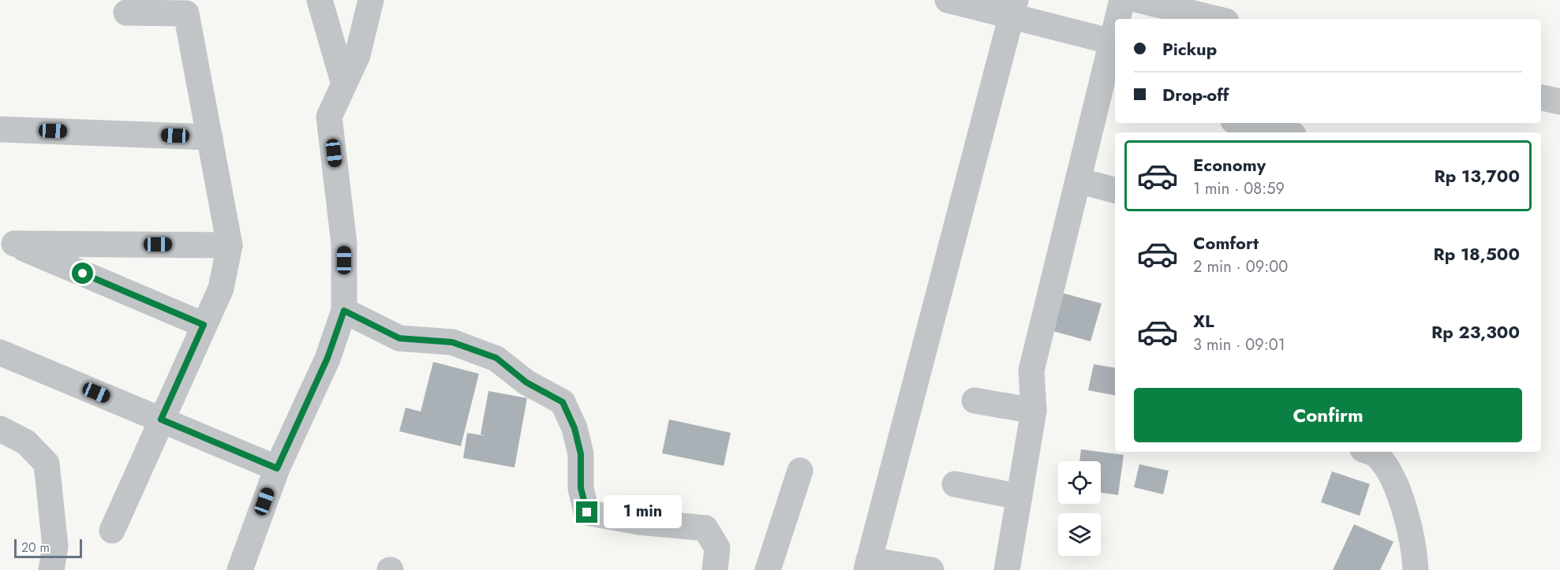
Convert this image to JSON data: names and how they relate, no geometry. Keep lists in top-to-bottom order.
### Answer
{
  "scale_bar": "20 m",
  "page": {
    "banner": ["Pickup", "Drop-off"],
    "list": [
      {
        "name": "Economy",
        "note": "1 min · 08:59",
        "value": "Rp 13,700"
      },
      {
        "name": "Comfort",
        "note": "2 min · 09:00",
        "value": "Rp 18,500"
      },
      {
        "name": "XL",
        "note": "3 min · 09:01",
        "value": "Rp 23,300"
      }
    ],
    "buttons": "Confirm",
    "bubble": "1 min",
    "scale": "20 m"
  }
}
